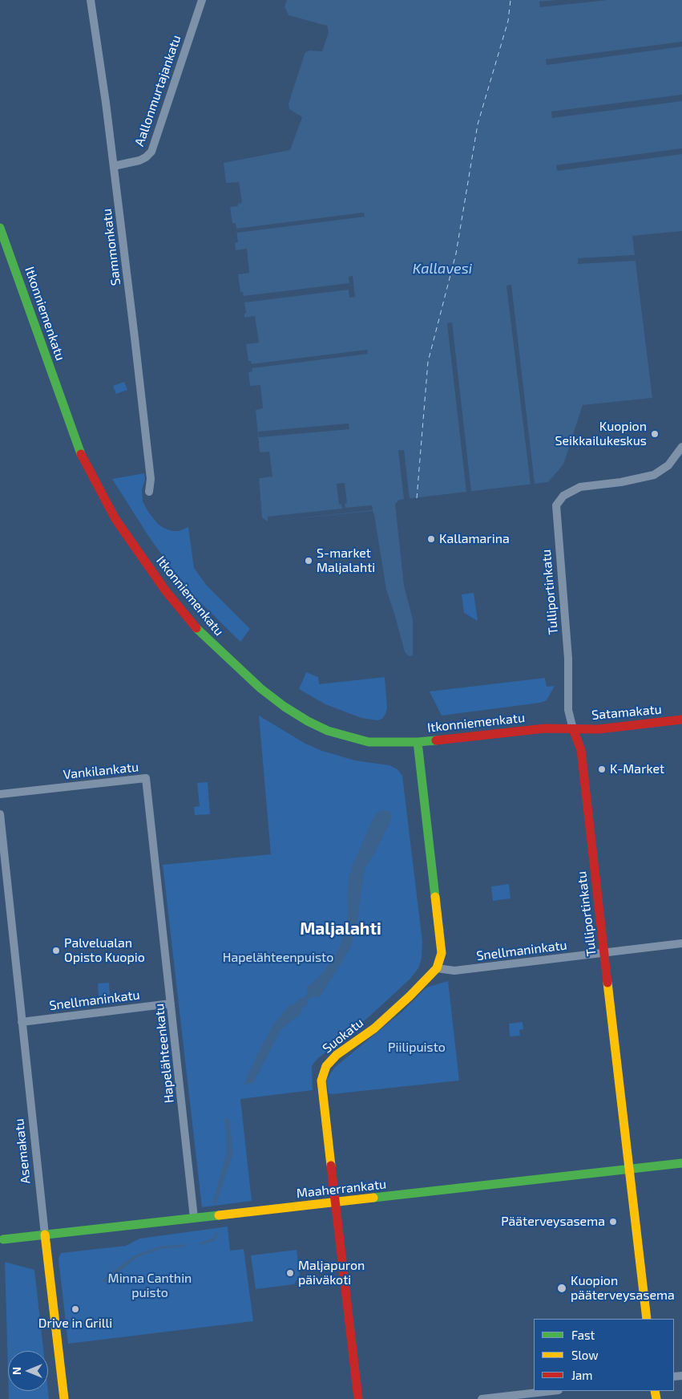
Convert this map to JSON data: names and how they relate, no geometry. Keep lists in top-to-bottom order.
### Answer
{
  "streets": {
    "main road": [
      "Itkonniemenkatu",
      "Tulliportinkatu",
      "Satamakatu",
      "Suokatu",
      "Asemakatu",
      "Maaherrankatu"
    ],
    "street": [
      "Aallonmurtajankatu",
      "Sammonkatu",
      "Vankilankatu",
      "Snellmaninkatu",
      "Hapelähteenkatu"
    ]
  },
  "crossings": [
    ["Aallonmurtajankatu", "Sammonkatu"],
    ["Itkonniemenkatu", "Tulliportinkatu"],
    ["Itkonniemenkatu", "Satamakatu"],
    ["Tulliportinkatu", "Satamakatu"],
    ["Tulliportinkatu", "Snellmaninkatu"],
    ["Tulliportinkatu", "Maaherrankatu"],
    ["Vankilankatu", "Hapelähteenkatu"],
    ["Snellmaninkatu", "Suokatu"],
    ["Snellmaninkatu", "Hapelähteenkatu"],
    ["Snellmaninkatu", "Asemakatu"],
    ["Suokatu", "Maaherrankatu"],
    ["Hapelähteenkatu", "Maaherrankatu"],
    ["Asemakatu", "Maaherrankatu"]
  ],
  "districts": ["Maljalahti"],
  "water": ["Kallavesi"],
  "parks": ["Hapelähteenpuisto", "Piilipuisto", "Minna Canthin puisto"],
  "places": [
    "Kuopion Seikkailukeskus",
    "Kallamarina",
    "S-market Maljalahti",
    "K-Market",
    "Palvelualan Opisto Kuopio",
    "Pääterveysasema",
    "Maljapuron päiväkoti",
    "Kuopion pääterveysasema",
    "Drive in Grilli"
  ],
  "legend": ["Fast", "Slow", "Jam"],
  "north": "left"
}
